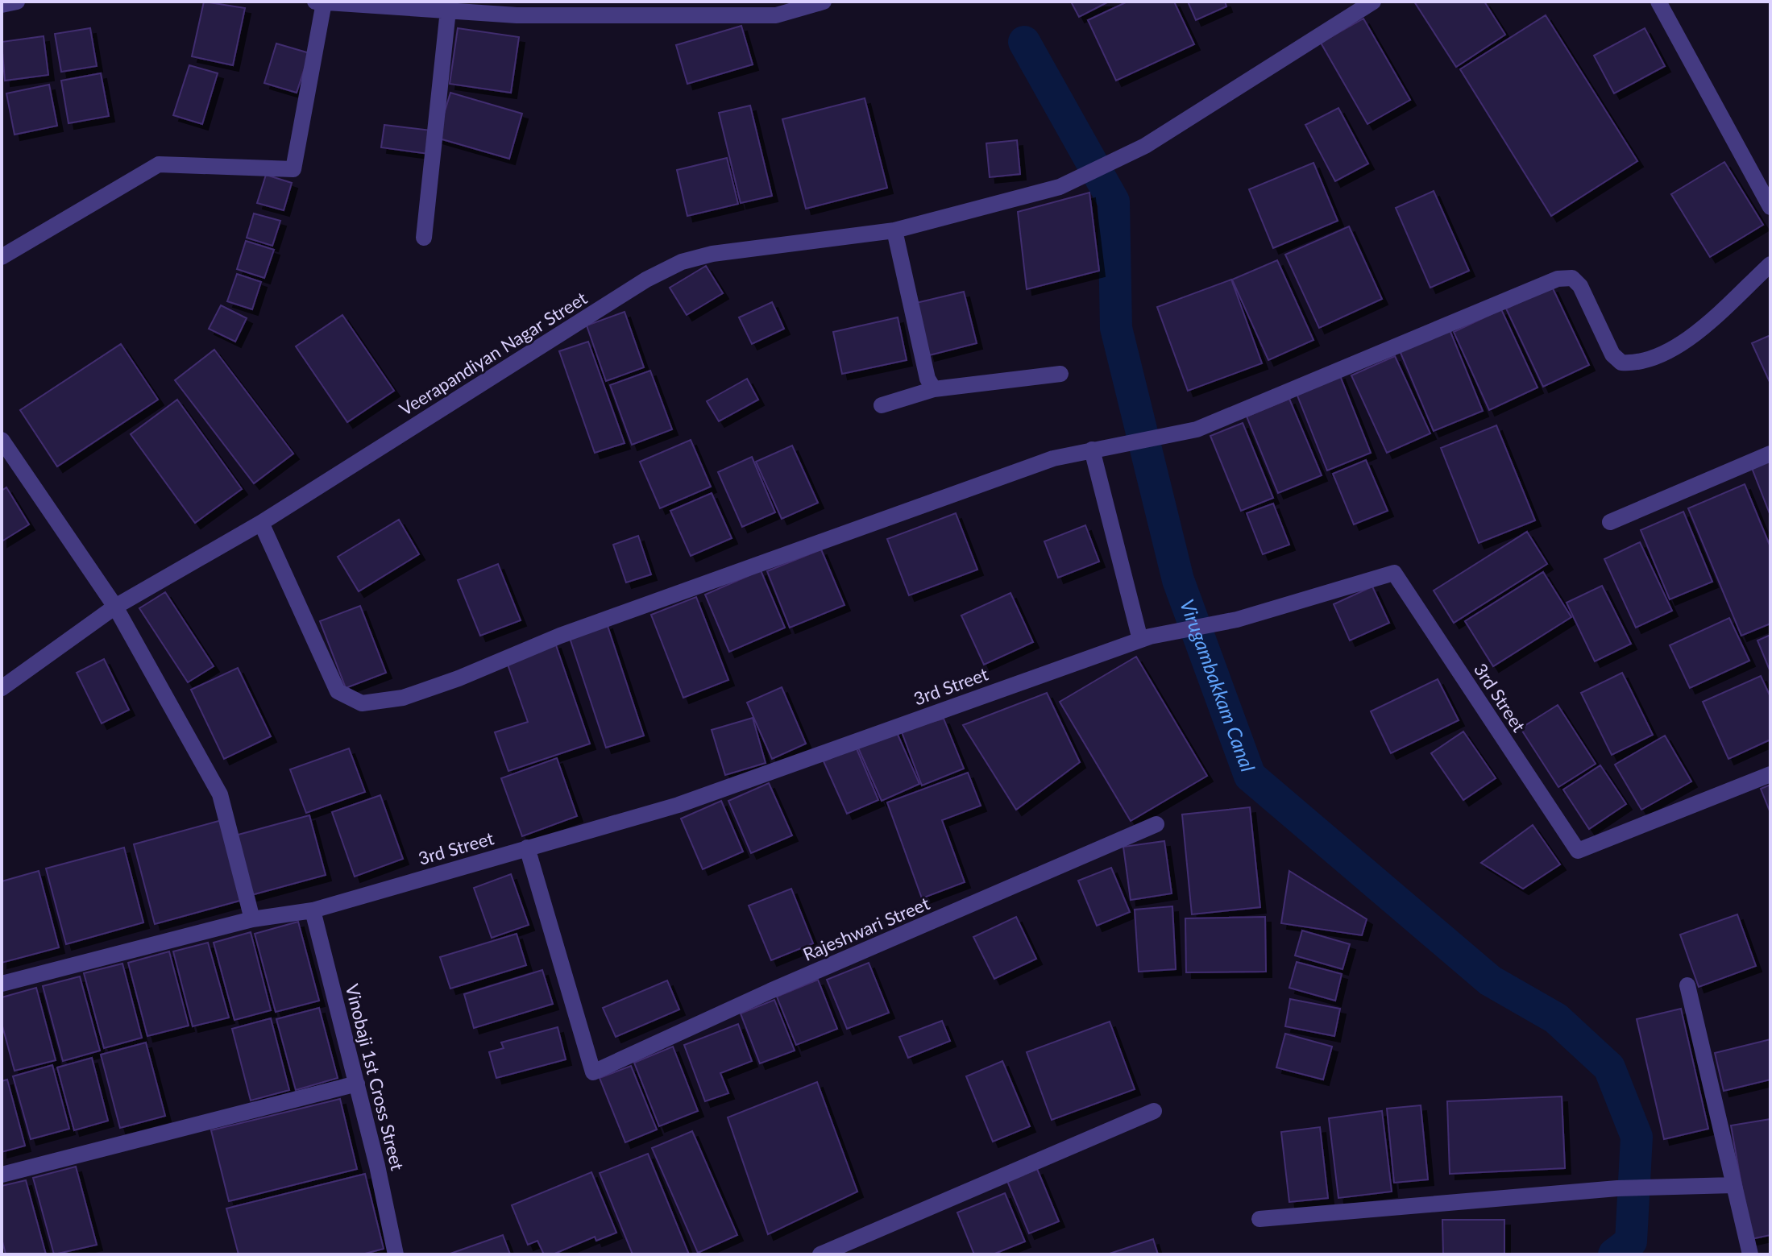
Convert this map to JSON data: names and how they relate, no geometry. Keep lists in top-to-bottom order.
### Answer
{
  "streets": {
    "street": [
      "Veerapandiyan Nagar Street",
      "3rd Street",
      "Rajeshwari Street",
      "Vinobaji 1st Cross Street"
    ]
  },
  "crossings": [
    ["3rd Street", "Rajeshwari Street"],
    ["3rd Street", "Vinobaji 1st Cross Street"]
  ],
  "water": ["Virugambakkam Canal"]
}
